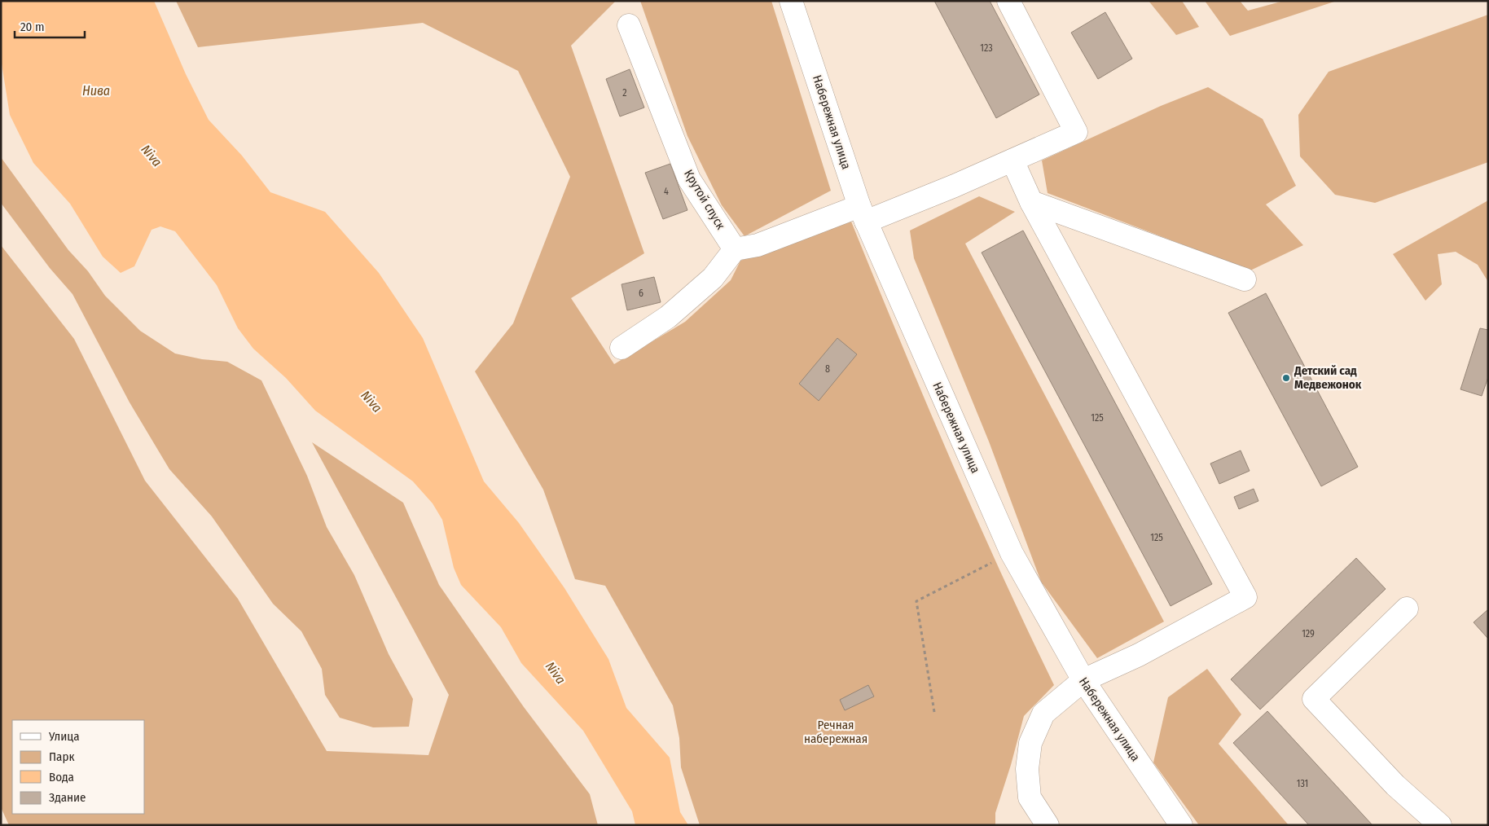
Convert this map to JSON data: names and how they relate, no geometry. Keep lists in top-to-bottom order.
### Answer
{
  "streets": {
    "street": ["Набережная улица", "Крутой спуск"]
  },
  "water": ["Нива", "Niva"],
  "parks": ["Речная набережная"],
  "places": ["Детский сад Медвежонок"],
  "house_numbers": [
    "123",
    "2",
    "4",
    "6",
    "8",
    "125",
    "125",
    "129",
    "131"
  ],
  "legend": [
    "Улица",
    "Парк",
    "Вода",
    "Здание"
  ],
  "scale_bar": "20 m"
}
